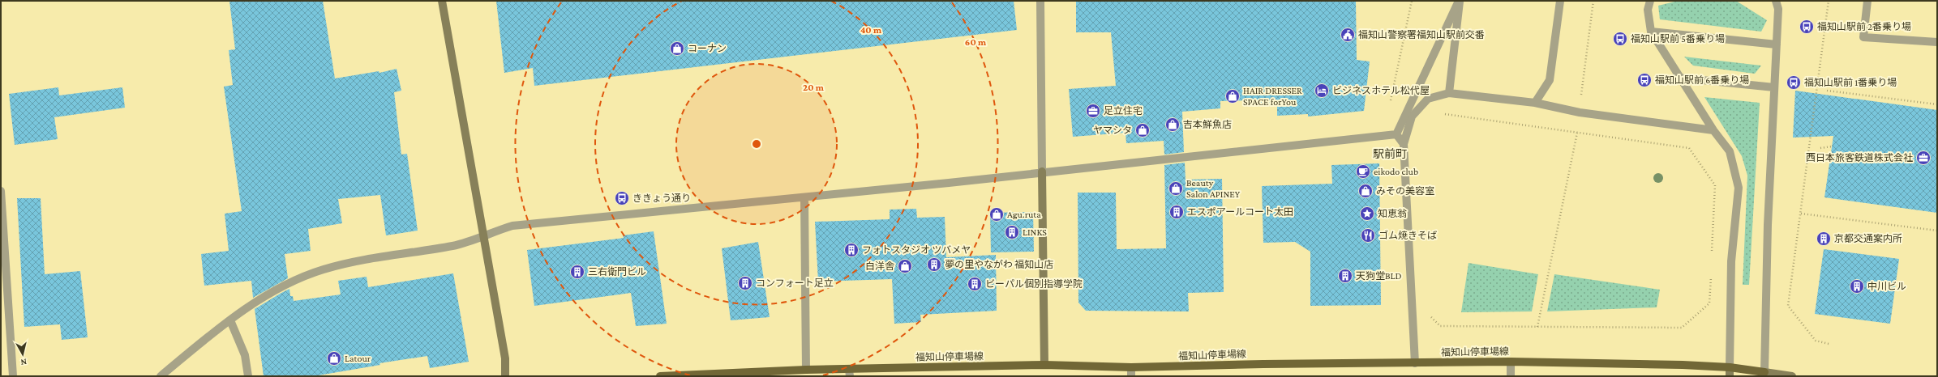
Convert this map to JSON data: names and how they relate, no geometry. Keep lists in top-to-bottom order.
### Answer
{
  "streets": {
    "main road": ["福知山停車場線"]
  },
  "districts": ["駅前町"],
  "places": {
    "bus stop": [
      "福知山駅前 2番乗り場",
      "福知山駅前 5番乗り場",
      "福知山駅前 6番乗り場",
      "福知山駅前 1番乗り場",
      "ききょう通り"
    ],
    "public building": ["福知山警察署福知山駅前交番"],
    "shop": [
      "コーナン",
      "HAIR DRESSER SPACE forYou",
      "吉本鮮魚店",
      "ヤマシタ",
      "Beauty Salon APINEY",
      "みその美容室",
      "Agu.ruta",
      "白洋舎",
      "Latour"
    ],
    "hotel": ["ビジネスホテル松代屋"],
    "office": ["足立住宅", "西日本旅客鉄道株式会社"],
    "cafe": ["eikodo club"],
    "building": [
      "エスポアールコート太田",
      "LINKS",
      "京都交通案内所",
      "フォトスタジオ ツバメヤ",
      "夢の里やながわ 福知山店",
      "三右衛門ビル",
      "天狗堂BLD",
      "コンフォート足立",
      "ビーパル個別指導学院",
      "中川ビル"
    ],
    "place": ["知恵翁"],
    "restaurant": ["ゴム焼きそば"]
  },
  "north": "bottom",
  "rings": ["40 m", "60 m", "20 m"]
}
